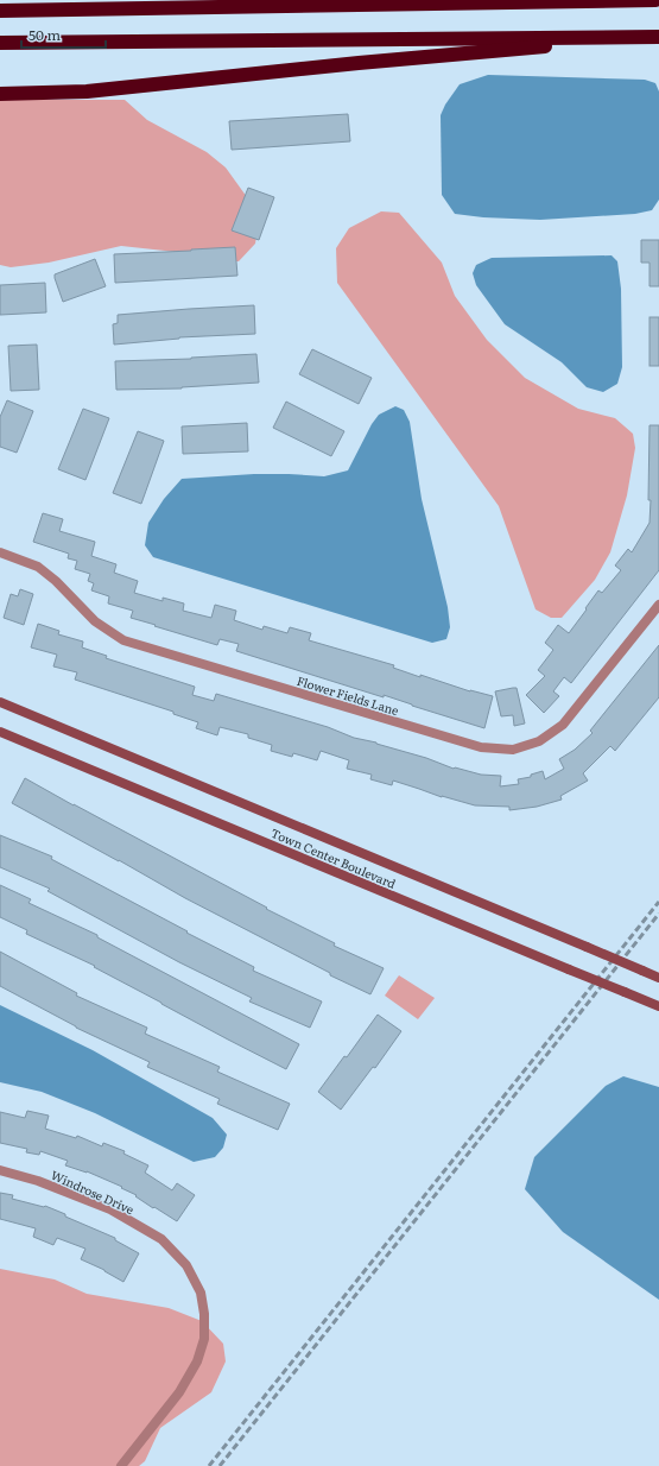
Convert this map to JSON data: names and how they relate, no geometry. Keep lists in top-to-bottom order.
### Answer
{
  "streets": {
    "main road": ["Town Center Boulevard"],
    "street": ["Flower Fields Lane", "Windrose Drive"]
  },
  "scale_bar": "50 m"
}
